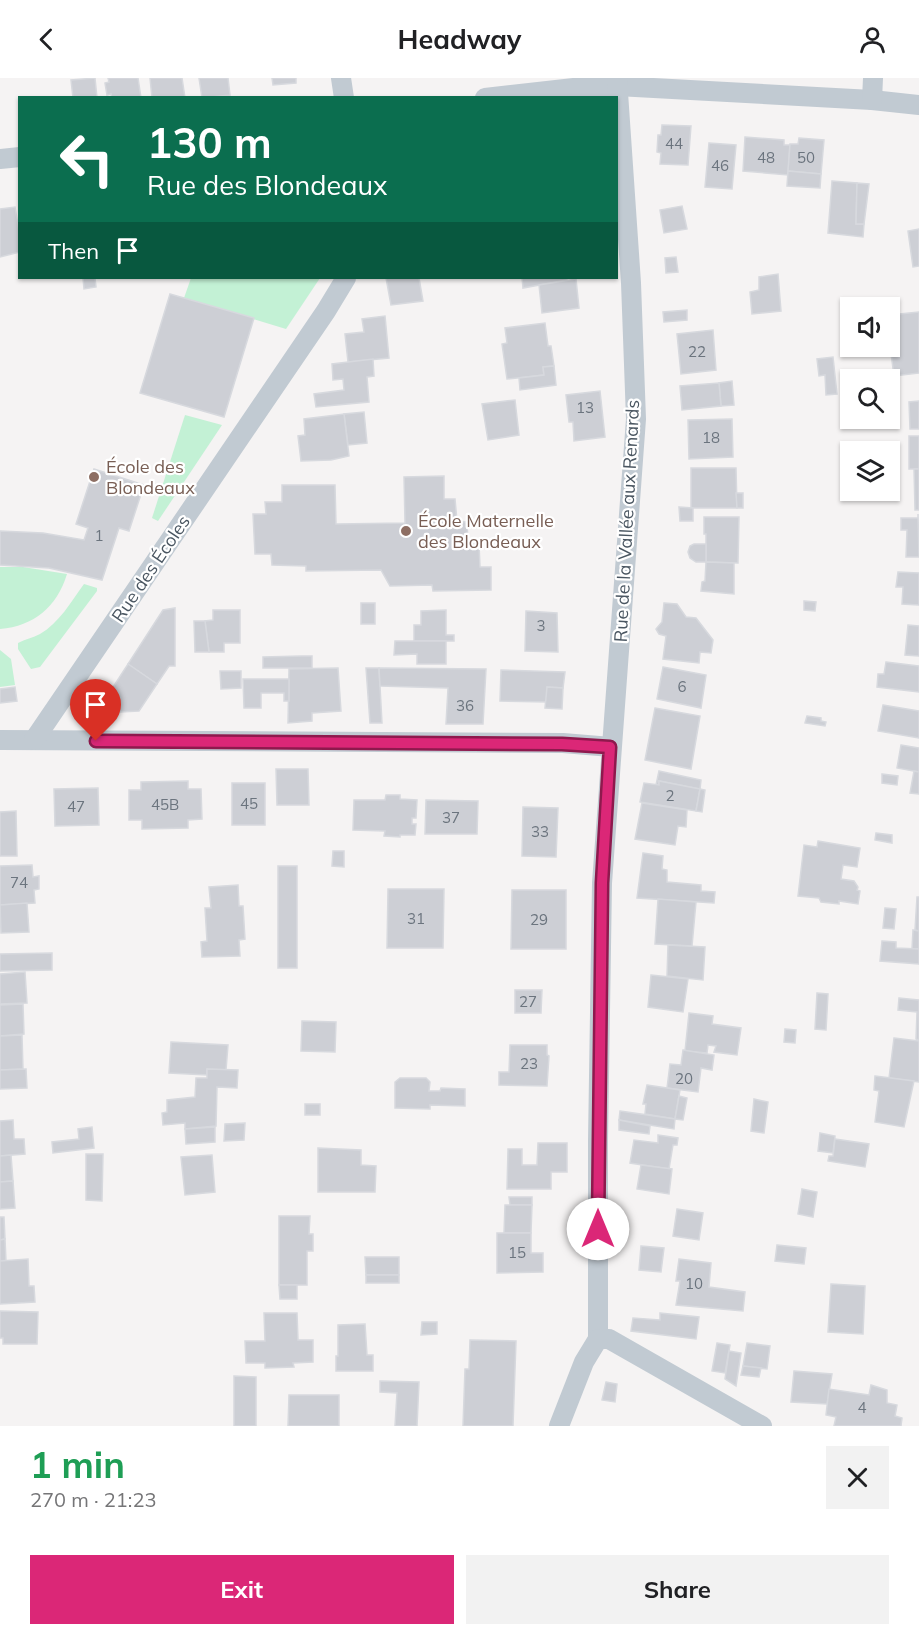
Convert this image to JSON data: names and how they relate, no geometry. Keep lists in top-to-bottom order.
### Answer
{
  "streets": {
    "street": ["Rue de la Vallée aux Renards", "Rue des Écoles"]
  },
  "places": ["École des Blondeaux", "École Maternelle des Blondeaux"],
  "house_numbers": [
    "44",
    "48",
    "50",
    "46",
    "22",
    "13",
    "18",
    "1",
    "3",
    "6",
    "36",
    "2",
    "45",
    "45B",
    "47",
    "37",
    "33",
    "74",
    "31",
    "29",
    "27",
    "23",
    "20",
    "15",
    "10",
    "4"
  ],
  "page": {
    "header": "Headway",
    "turn": ["130 m", "Rue des Blondeaux"],
    "then": "Then",
    "heading": ["1 min", "270 m · 21:23"],
    "buttons": ["Exit", "Share"]
  }
}
